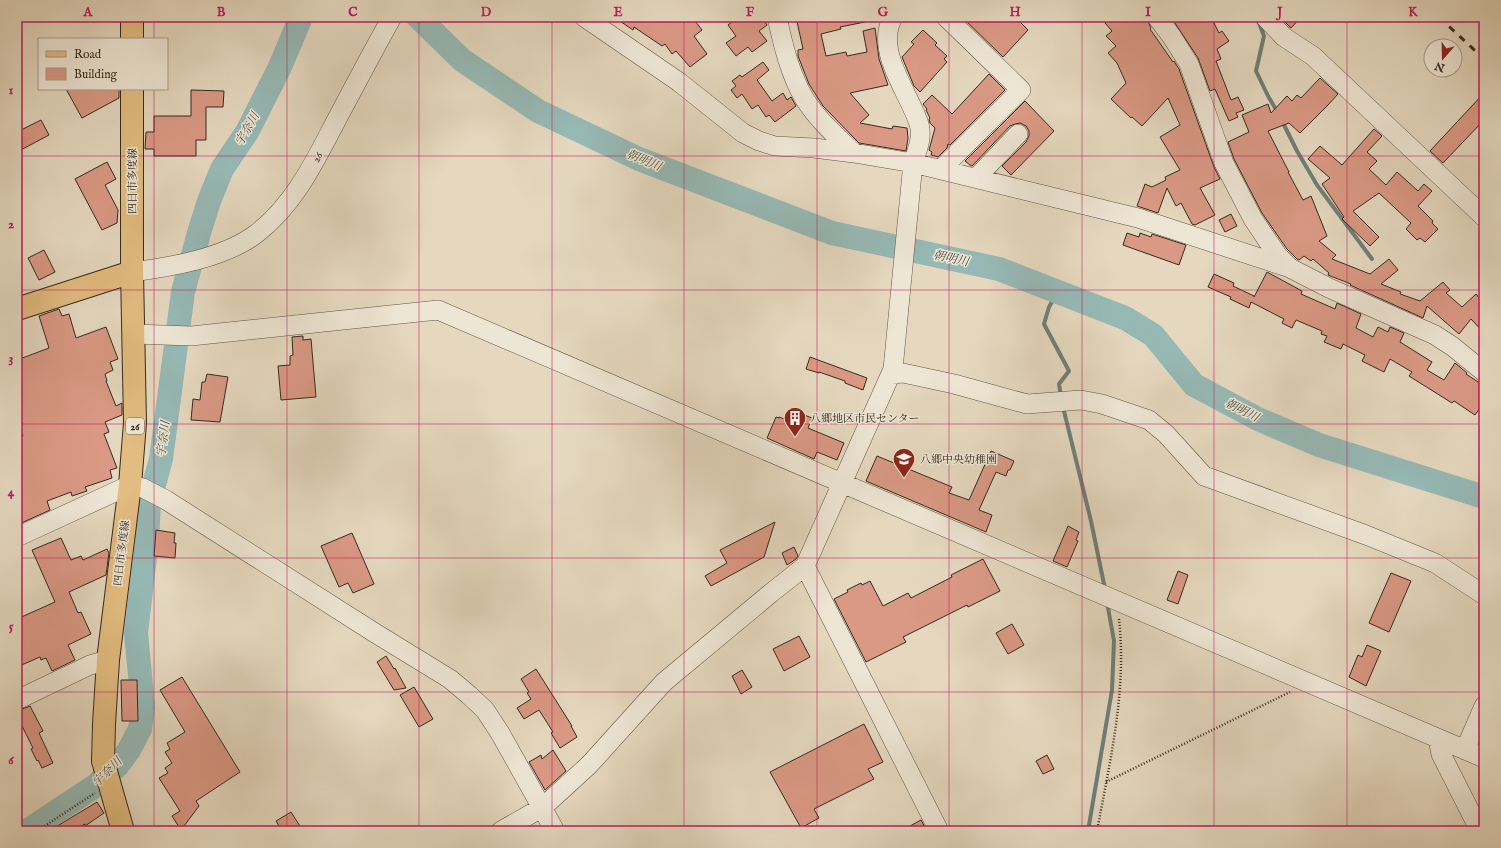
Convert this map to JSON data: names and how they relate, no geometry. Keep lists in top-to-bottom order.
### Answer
{
  "streets": {
    "main road": ["26", "四日市多度線"]
  },
  "crossings": [
    ["26", "四日市多度線"]
  ],
  "water": ["宇奈川", "朝明川"],
  "places": {
    "building": ["八郷地区市民センター"],
    "school or university": ["八郷中央幼稚園"]
  },
  "legend": ["Road", "Building"],
  "north": "bottom",
  "grid": {
    "columns": [
      "A",
      "B",
      "C",
      "D",
      "E",
      "F",
      "G",
      "H",
      "I",
      "J",
      "K"
    ],
    "rows": [
      "1",
      "2",
      "3",
      "4",
      "5",
      "6"
    ]
  }
}
